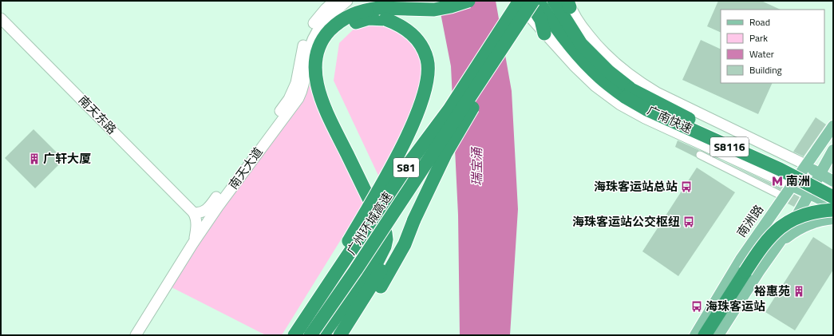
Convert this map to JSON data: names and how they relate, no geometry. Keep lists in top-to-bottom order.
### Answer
{
  "streets": {
    "highway": [
      "广南快速",
      "S8116",
      "S81",
      "广州环城高速"
    ],
    "main road": ["南洲路"],
    "street": ["南天东路", "南天大道"]
  },
  "crossings": [
    ["南天东路", "南天大道"]
  ],
  "water": ["瑞宝涌"],
  "places": {
    "building": ["广轩大厦", "裕惠苑"],
    "metro station": ["南洲"],
    "bus stop": ["海珠客运站总站", "海珠客运站公交枢纽", "海珠客运站"]
  },
  "legend": [
    "Road",
    "Park",
    "Water",
    "Building"
  ]
}
